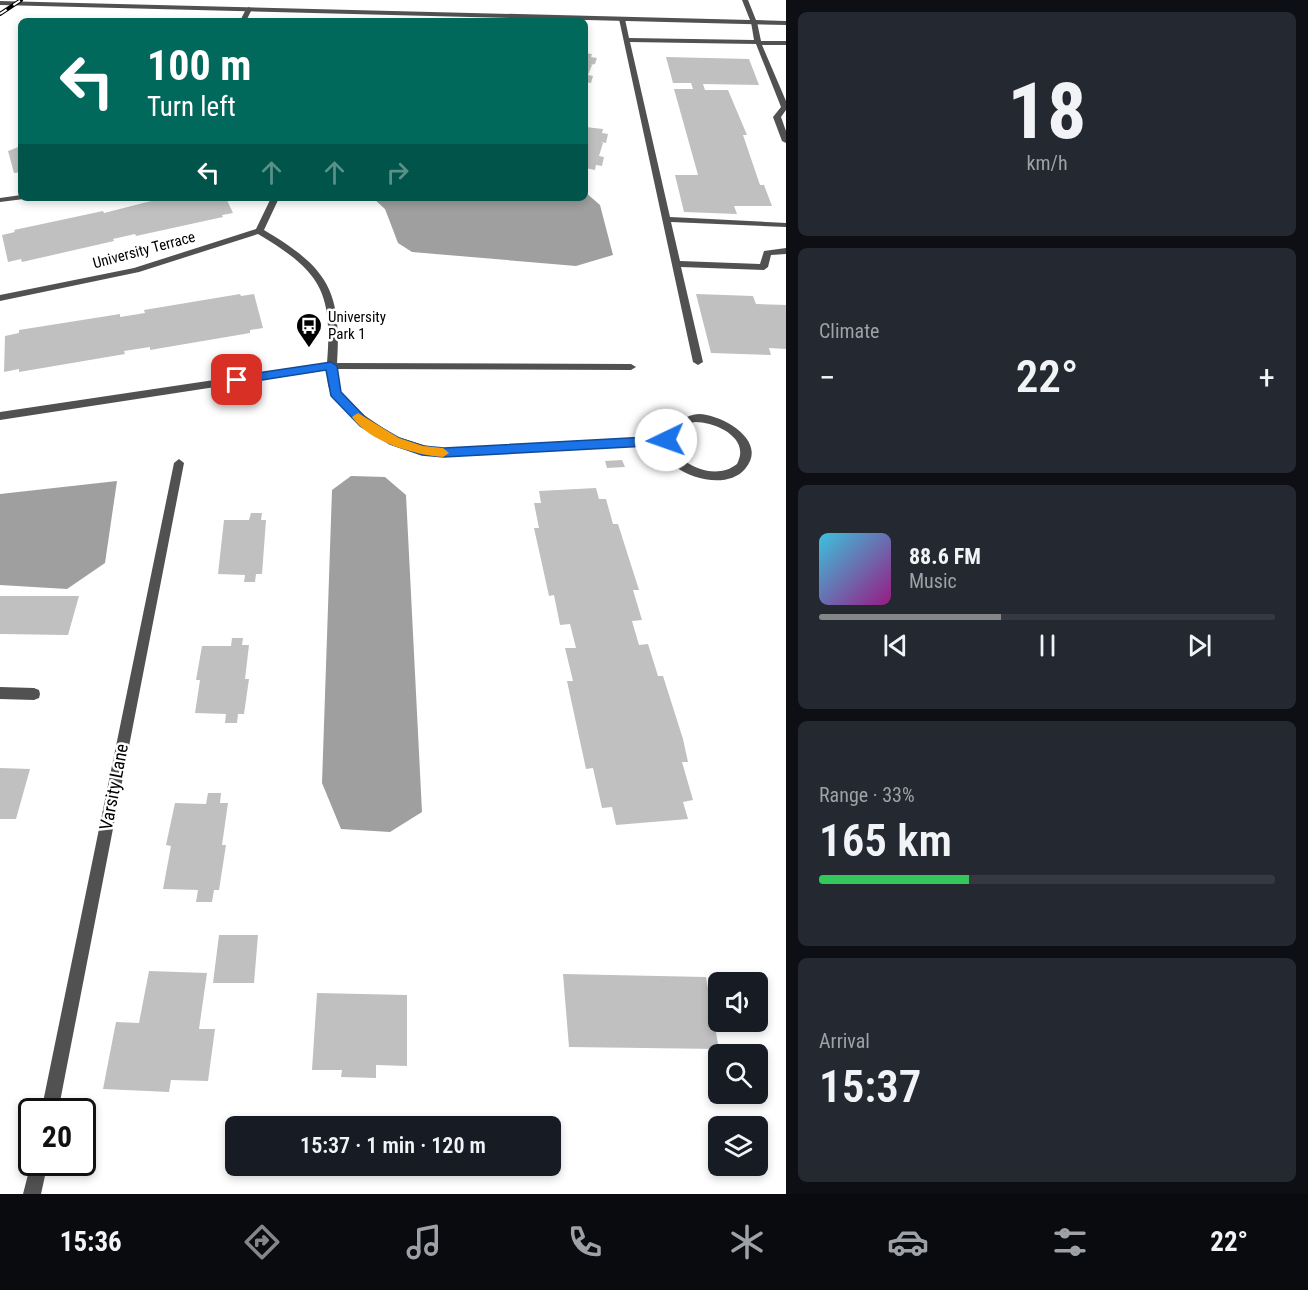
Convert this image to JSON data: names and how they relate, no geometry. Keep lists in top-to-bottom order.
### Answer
{
  "streets": {
    "street": ["University Terrace", "Varsity Lane"]
  },
  "places": {
    "bus stop": ["University Park 1"]
  },
  "page": {
    "tile": [
      ["18", "km/h"],
      "Climate",
      ["Range · 33%", "165 km"],
      ["Arrival", "15:37"]
    ],
    "turn": ["100 m", "Turn left"],
    "heat": ["−", "22°", "+"],
    "song": ["88.6 FM", "Music"],
    "limit": "20",
    "trip": "15:37 · 1 min · 120 m",
    "tabs": ["15:36", "22°"]
  }
}
